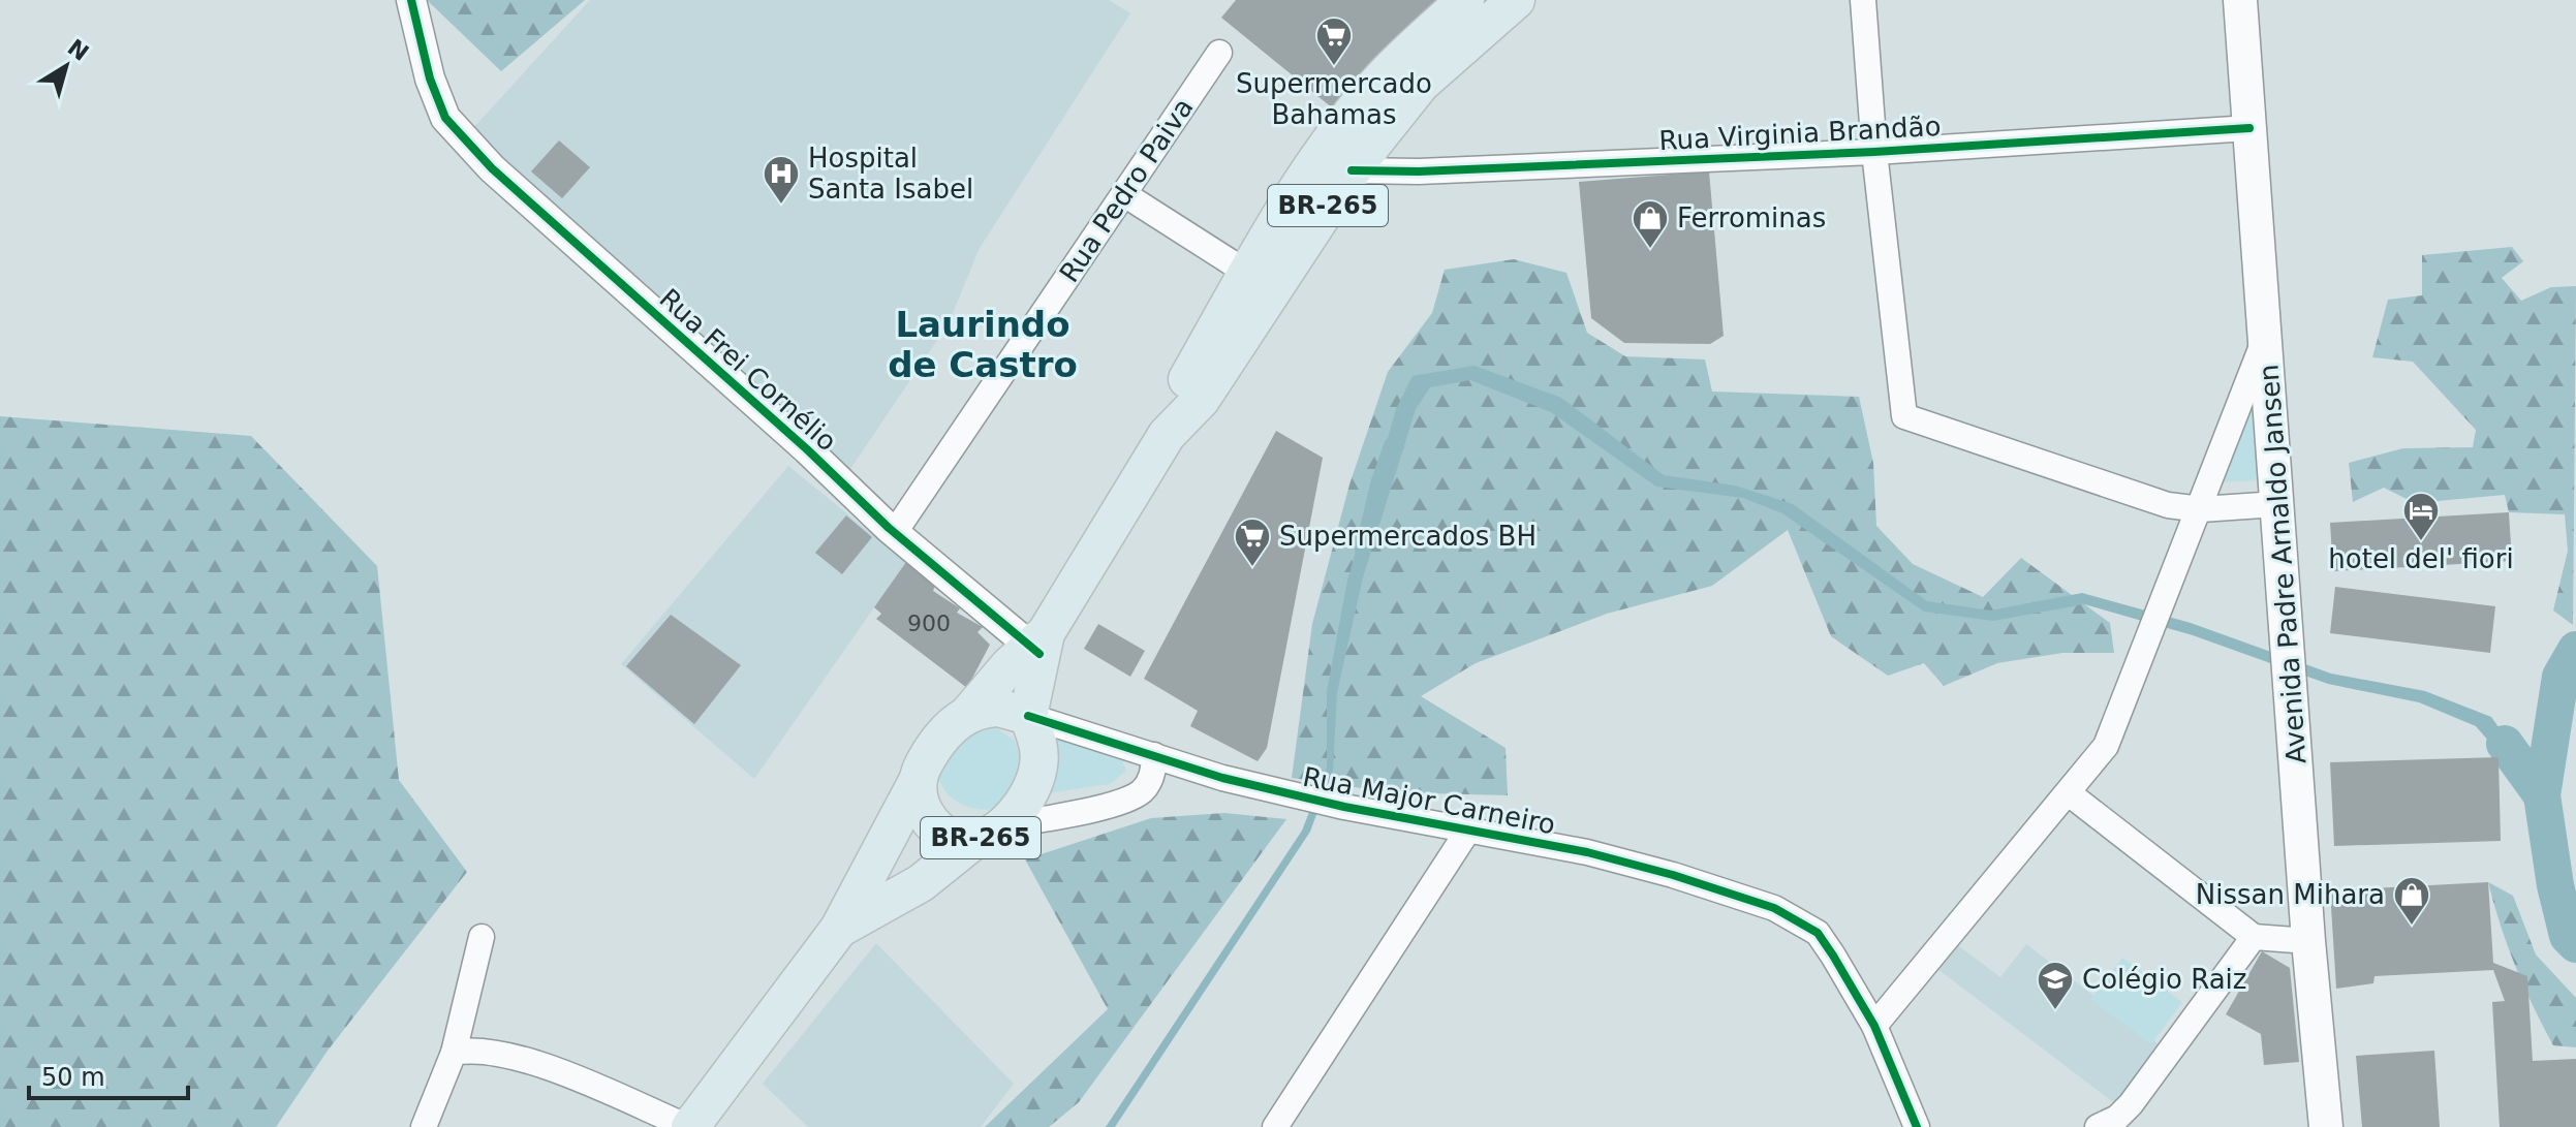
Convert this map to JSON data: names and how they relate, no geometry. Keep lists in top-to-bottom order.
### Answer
{
  "streets": {
    "main road": ["BR-265", "Avenida Padre Arnaldo Jansen"],
    "street": [
      "Rua Virginia Brandão",
      "Rua Pedro Paiva",
      "Rua Frei Cornélio",
      "Rua Major Carneiro"
    ]
  },
  "crossings": [
    ["Rua Virginia Brandão", "BR-265"],
    ["Rua Virginia Brandão", "Avenida Padre Arnaldo Jansen"],
    ["Rua Pedro Paiva", "Rua Frei Cornélio"],
    ["BR-265", "Rua Frei Cornélio"],
    ["BR-265", "Rua Major Carneiro"]
  ],
  "districts": ["Laurindo de Castro"],
  "places": {
    "supermarket": ["Supermercado Bahamas", "Supermercados BH"],
    "hospital": ["Hospital Santa Isabel"],
    "shop": ["Ferrominas", "Nissan Mihara"],
    "hotel": ["hotel del' fiori"],
    "school or university": ["Colégio Raiz"]
  },
  "house_numbers": ["900"],
  "scale_bar": "50 m",
  "north": "top right"
}
